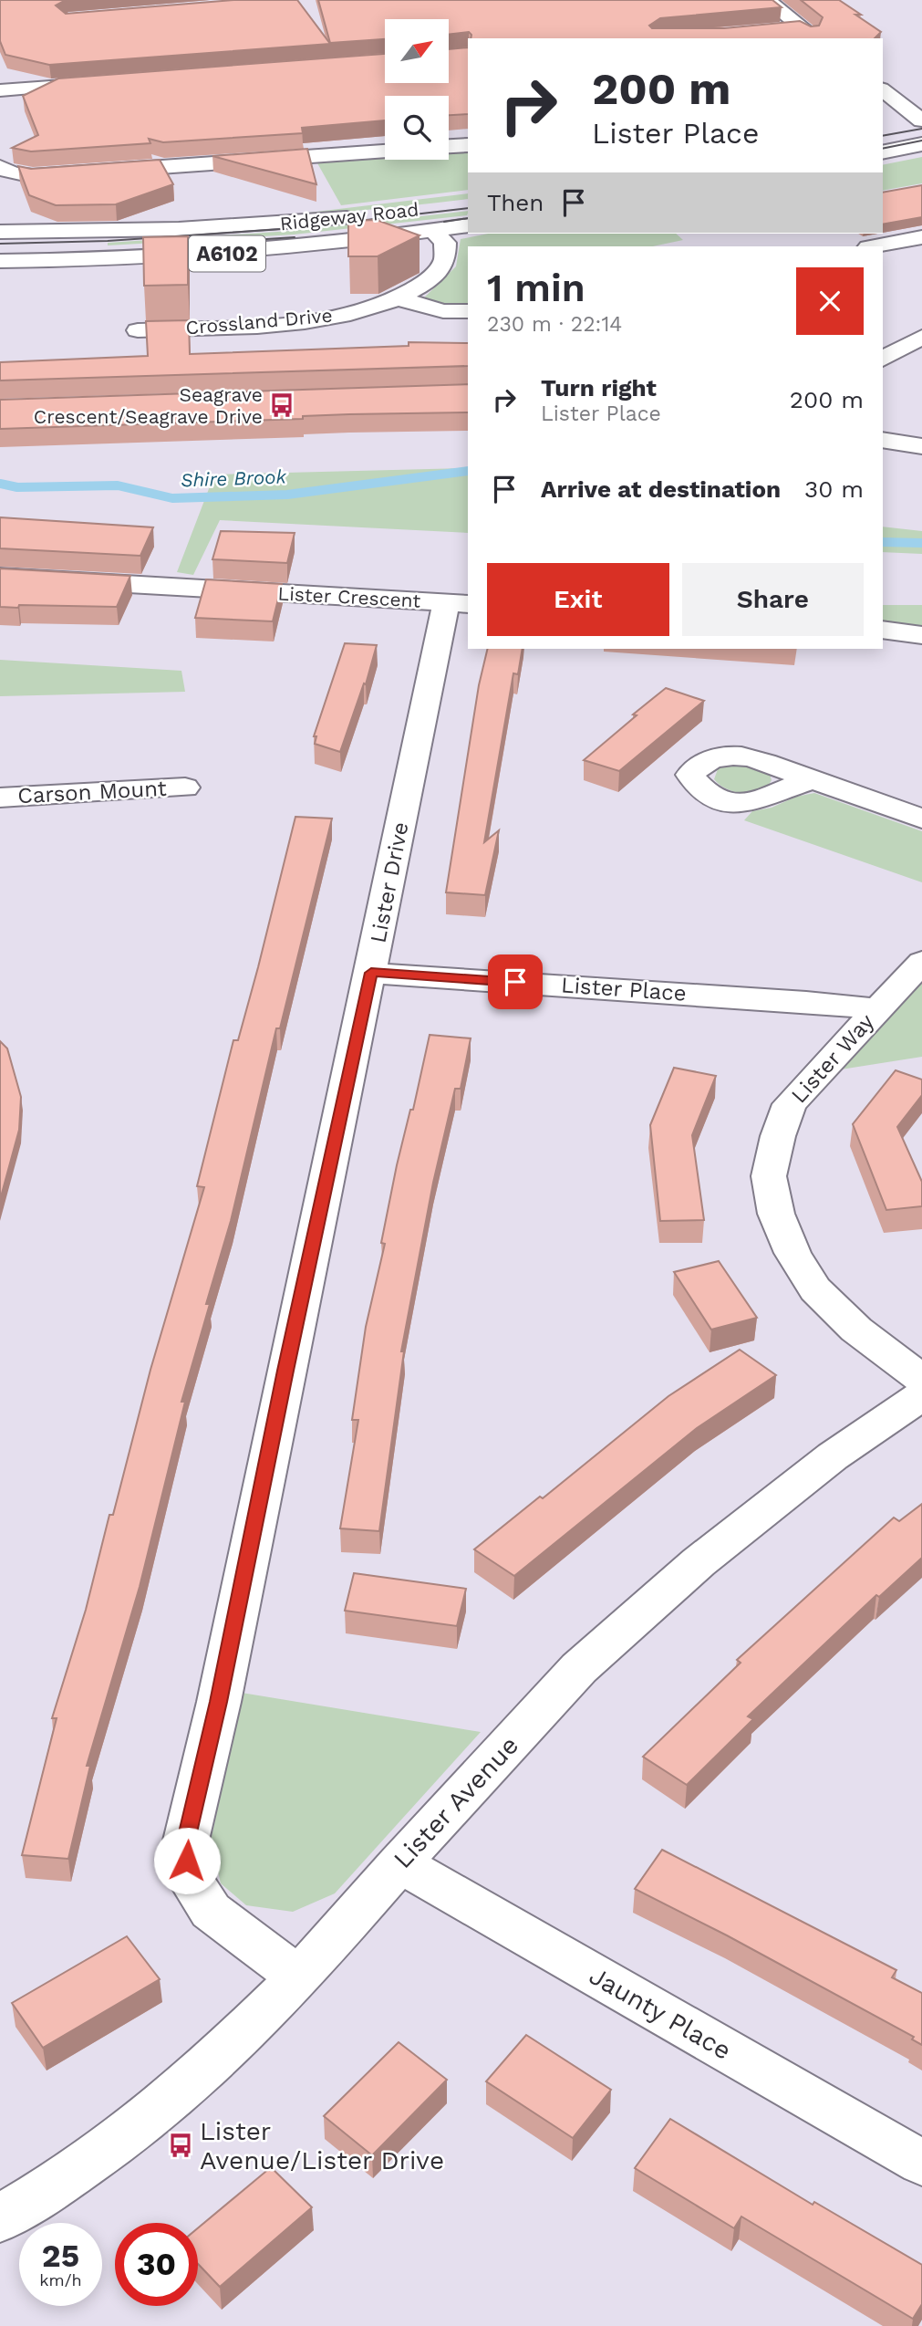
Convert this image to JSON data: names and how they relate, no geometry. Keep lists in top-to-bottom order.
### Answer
{
  "streets": {
    "main road": [
      "Ridgeway Road",
      "A6102",
      "Crossland Drive",
      "Lister Crescent",
      "Carson Mount",
      "Lister Drive",
      "Lister Place",
      "Lister Way",
      "Lister Avenue",
      "Jaunty Place"
    ]
  },
  "crossings": [
    ["Ridgeway Road", "Crossland Drive"],
    ["Lister Crescent", "Lister Drive"],
    ["Lister Drive", "Lister Place"],
    ["Lister Drive", "Lister Avenue"],
    ["Lister Place", "Lister Way"],
    ["Lister Avenue", "Jaunty Place"]
  ],
  "water": ["Shire Brook"],
  "places": {
    "bus stop": ["Seagrave Crescent/Seagrave Drive", "Lister Avenue/Lister Drive"]
  },
  "north": "top right",
  "page": {
    "turn": ["200 m", "Lister Place"],
    "then": "Then",
    "heading": ["1 min", "230 m · 22:14"],
    "list": [
      {
        "name": "Turn right",
        "note": "Lister Place",
        "value": "200 m"
      },
      {
        "name": "Arrive at destination",
        "value": "30 m"
      }
    ],
    "buttons": ["Exit", "Share"],
    "speed": "25 km/h",
    "limit": "30"
  }
}
